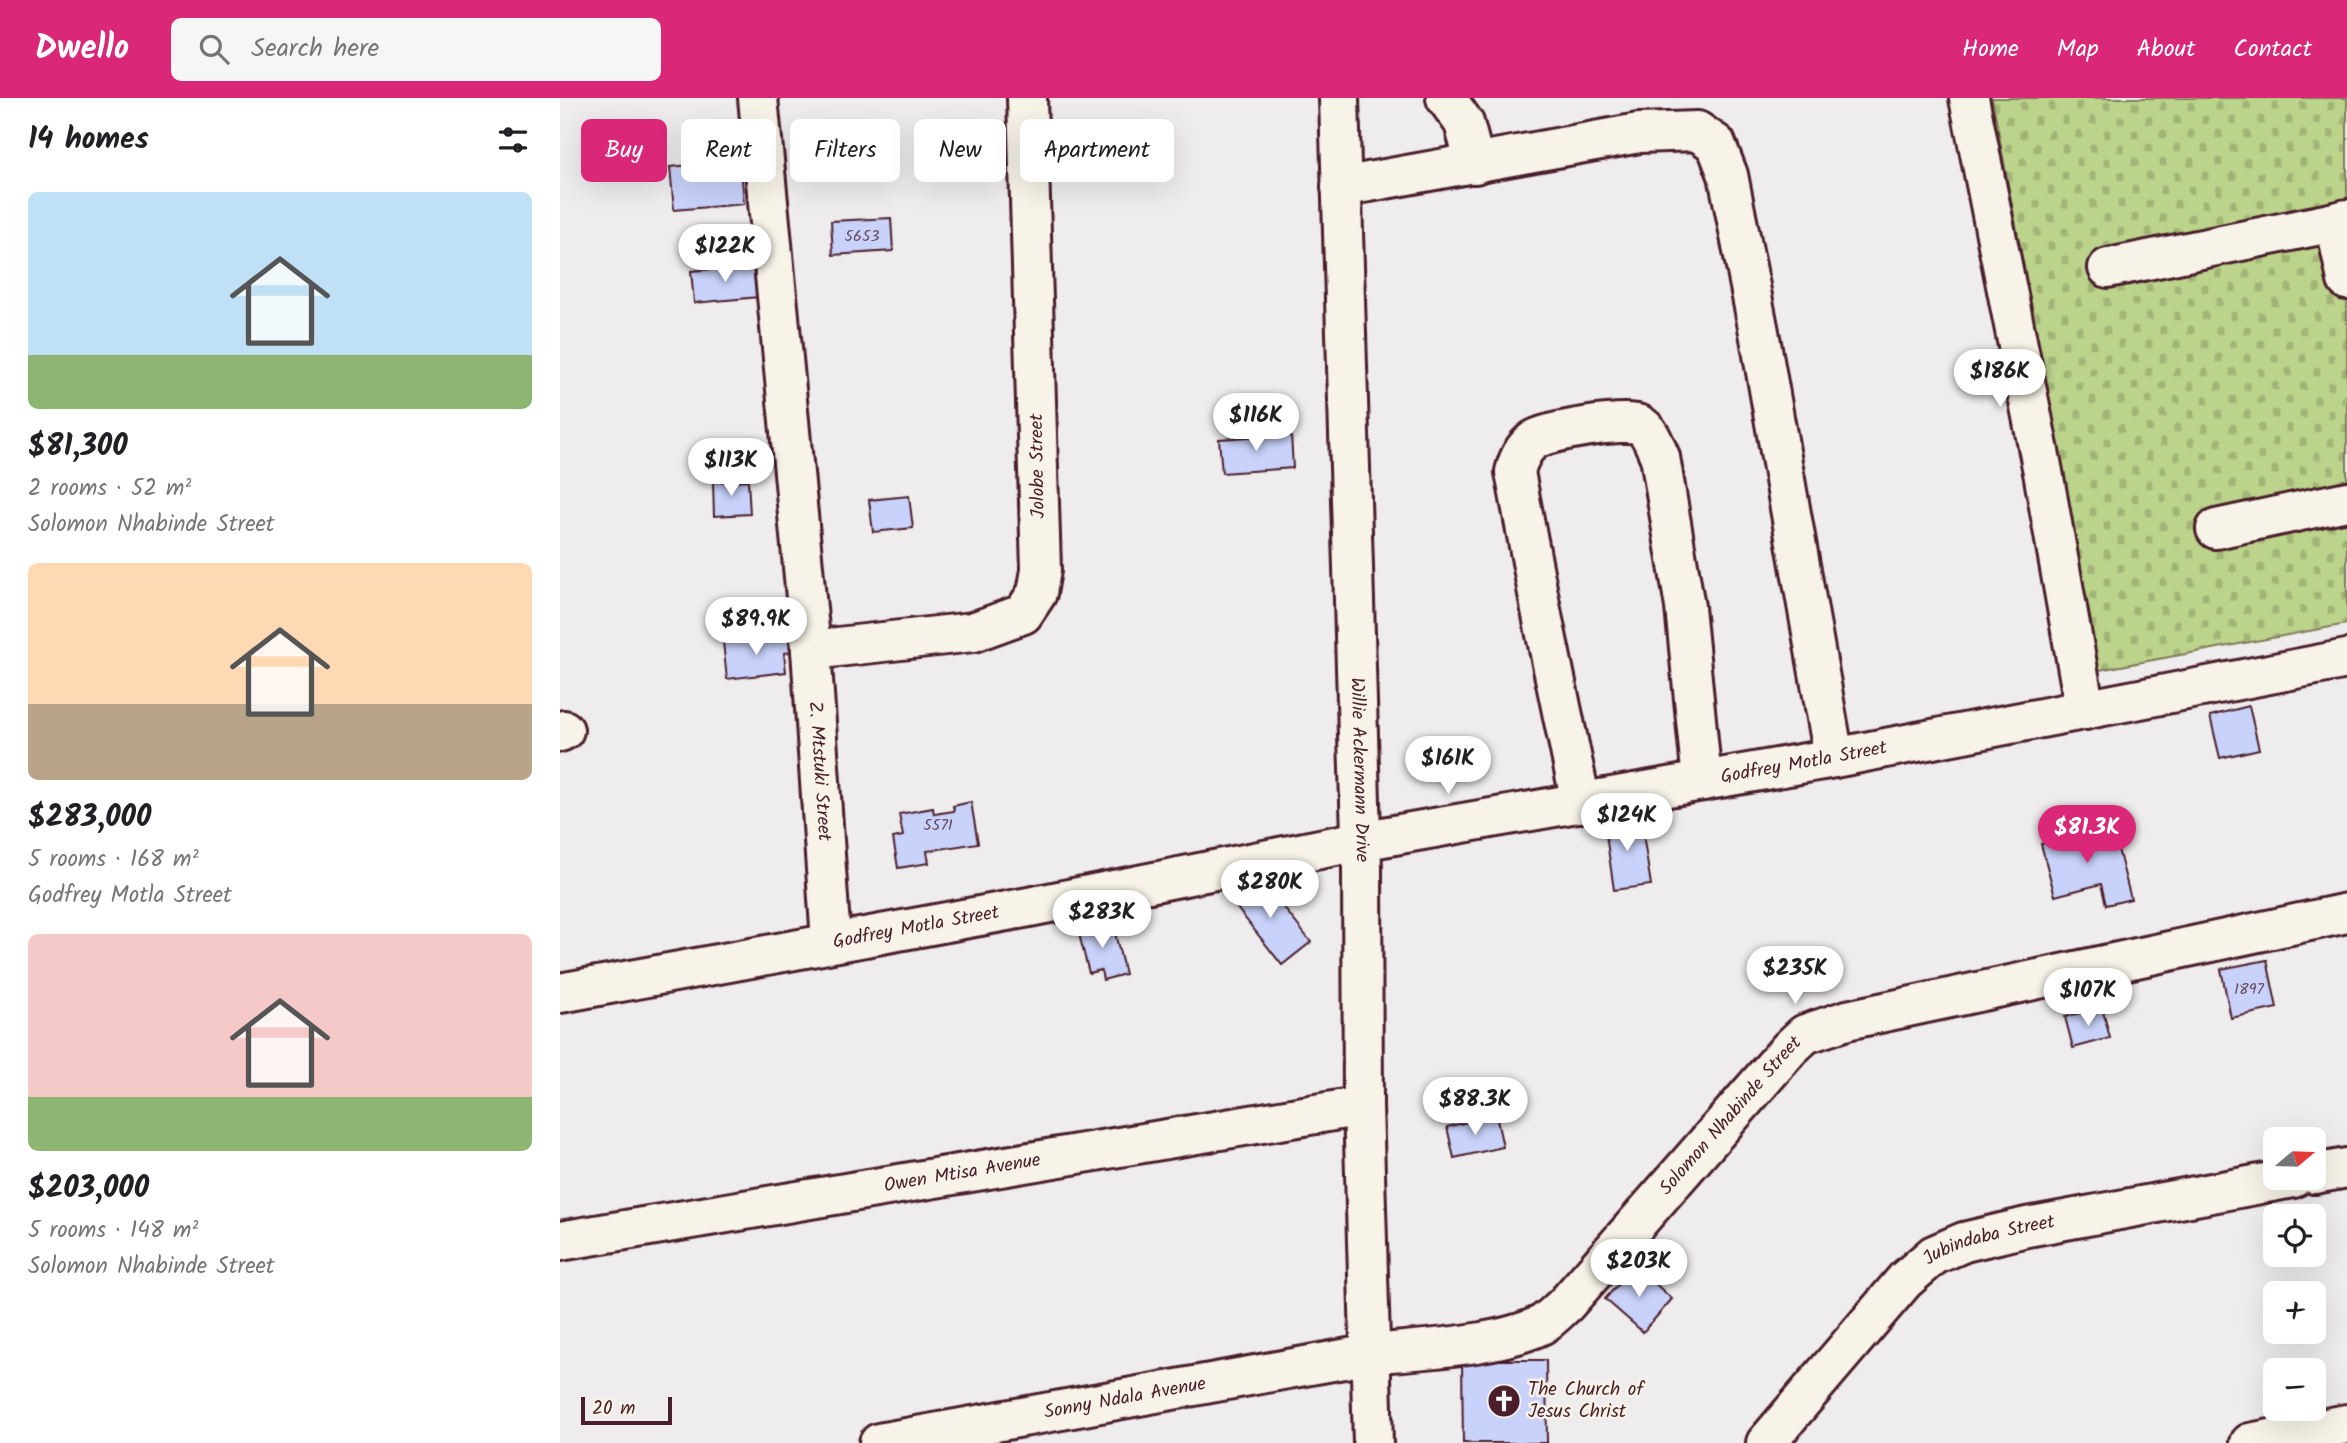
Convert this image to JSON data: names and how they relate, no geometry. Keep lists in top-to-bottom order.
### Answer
{
  "streets": {
    "street": [
      "Jolobe Street",
      "Godfrey Motla Street",
      "Willie Ackermann Drive",
      "Z. Mtstuki Street",
      "Solomon Nhabinde Street",
      "Owen Mtisa Avenue",
      "Jubindaba Street",
      "Sonny Ndala Avenue"
    ]
  },
  "crossings": [
    ["Jolobe Street", "Z. Mtstuki Street"],
    ["Godfrey Motla Street", "Willie Ackermann Drive"],
    ["Godfrey Motla Street", "Z. Mtstuki Street"],
    ["Willie Ackermann Drive", "Solomon Nhabinde Street"],
    ["Willie Ackermann Drive", "Owen Mtisa Avenue"],
    ["Willie Ackermann Drive", "Sonny Ndala Avenue"],
    ["Solomon Nhabinde Street", "Sonny Ndala Avenue"]
  ],
  "places": {
    "church": ["The Church of Jesus Christ"]
  },
  "house_numbers": ["5653", "5571", "1897"],
  "scale_bar": "20 m",
  "north": "right",
  "page": {
    "header": "Dwello",
    "search": "Search here",
    "nav": [
      "Home",
      "Map",
      "About",
      "Contact"
    ],
    "heading": "14 homes",
    "chip": [
      "Buy",
      "Rent",
      "Filters",
      "New",
      "Apartment"
    ],
    "list": [
      {
        "name": "$81,300",
        "note": "2 rooms · 52 m² · Solomon Nhabinde Street"
      },
      {
        "name": "$283,000",
        "note": "5 rooms · 168 m² · Godfrey Motla Street"
      },
      {
        "name": "$203,000",
        "note": "5 rooms · 148 m² · Solomon Nhabinde Street"
      }
    ],
    "price": [
      "$122K",
      "$186K",
      "$116K",
      "$113K",
      "$89.9K",
      "$161K",
      "$124K",
      "$81.3K",
      "$280K",
      "$283K",
      "$235K",
      "$107K",
      "$88.3K",
      "$203K"
    ],
    "map_buttons": ["+", "−"],
    "scale": "20 m"
  }
}
